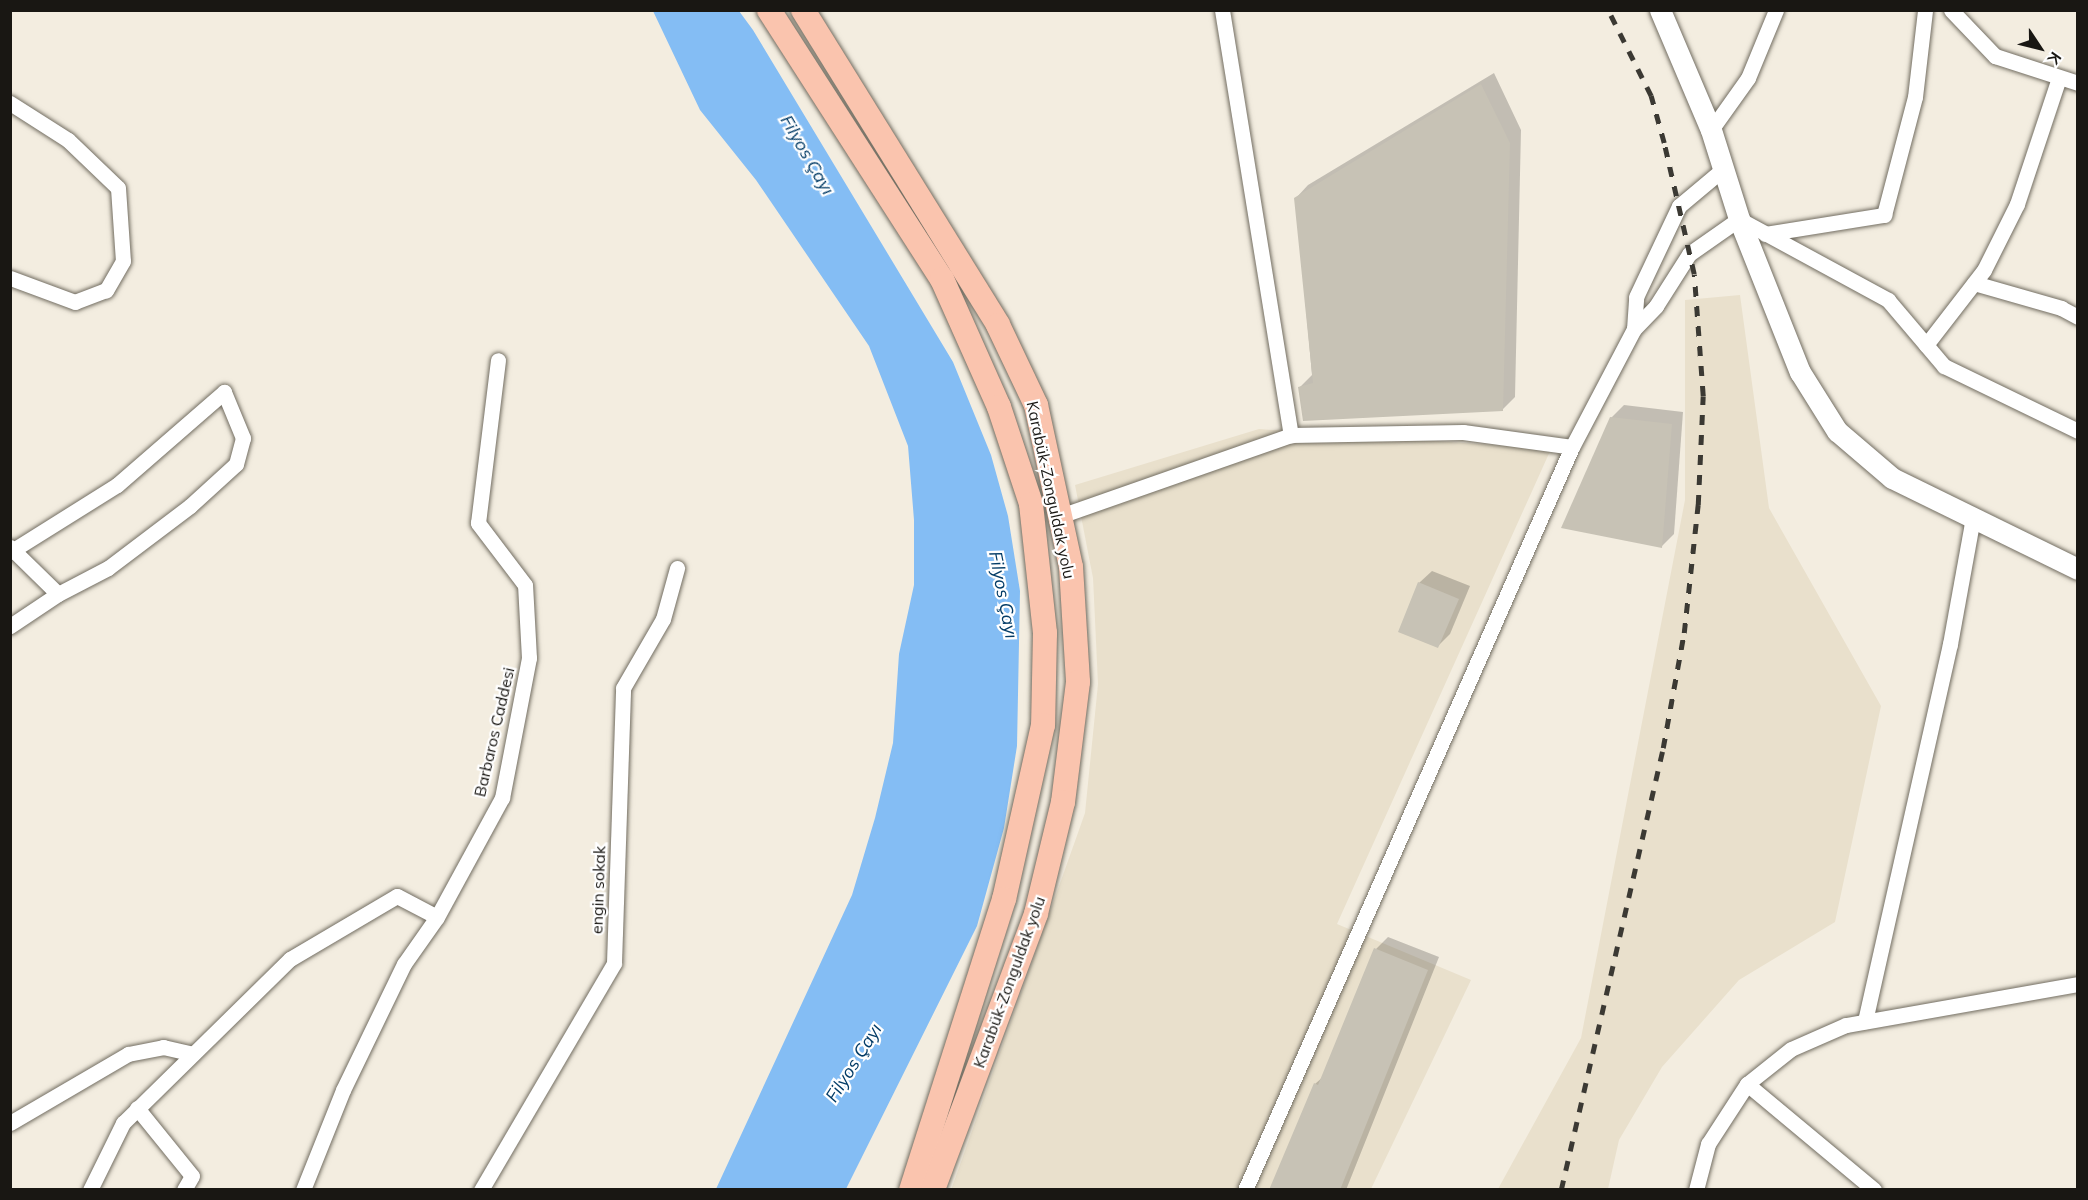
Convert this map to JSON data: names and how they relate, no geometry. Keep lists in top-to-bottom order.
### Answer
{
  "streets": {
    "highway": ["Karabük-Zonguldak yolu"],
    "street": ["Barbaros Caddesi", "engin sokak"]
  },
  "water": ["Filyos Çayı"],
  "north": "bottom right"
}
